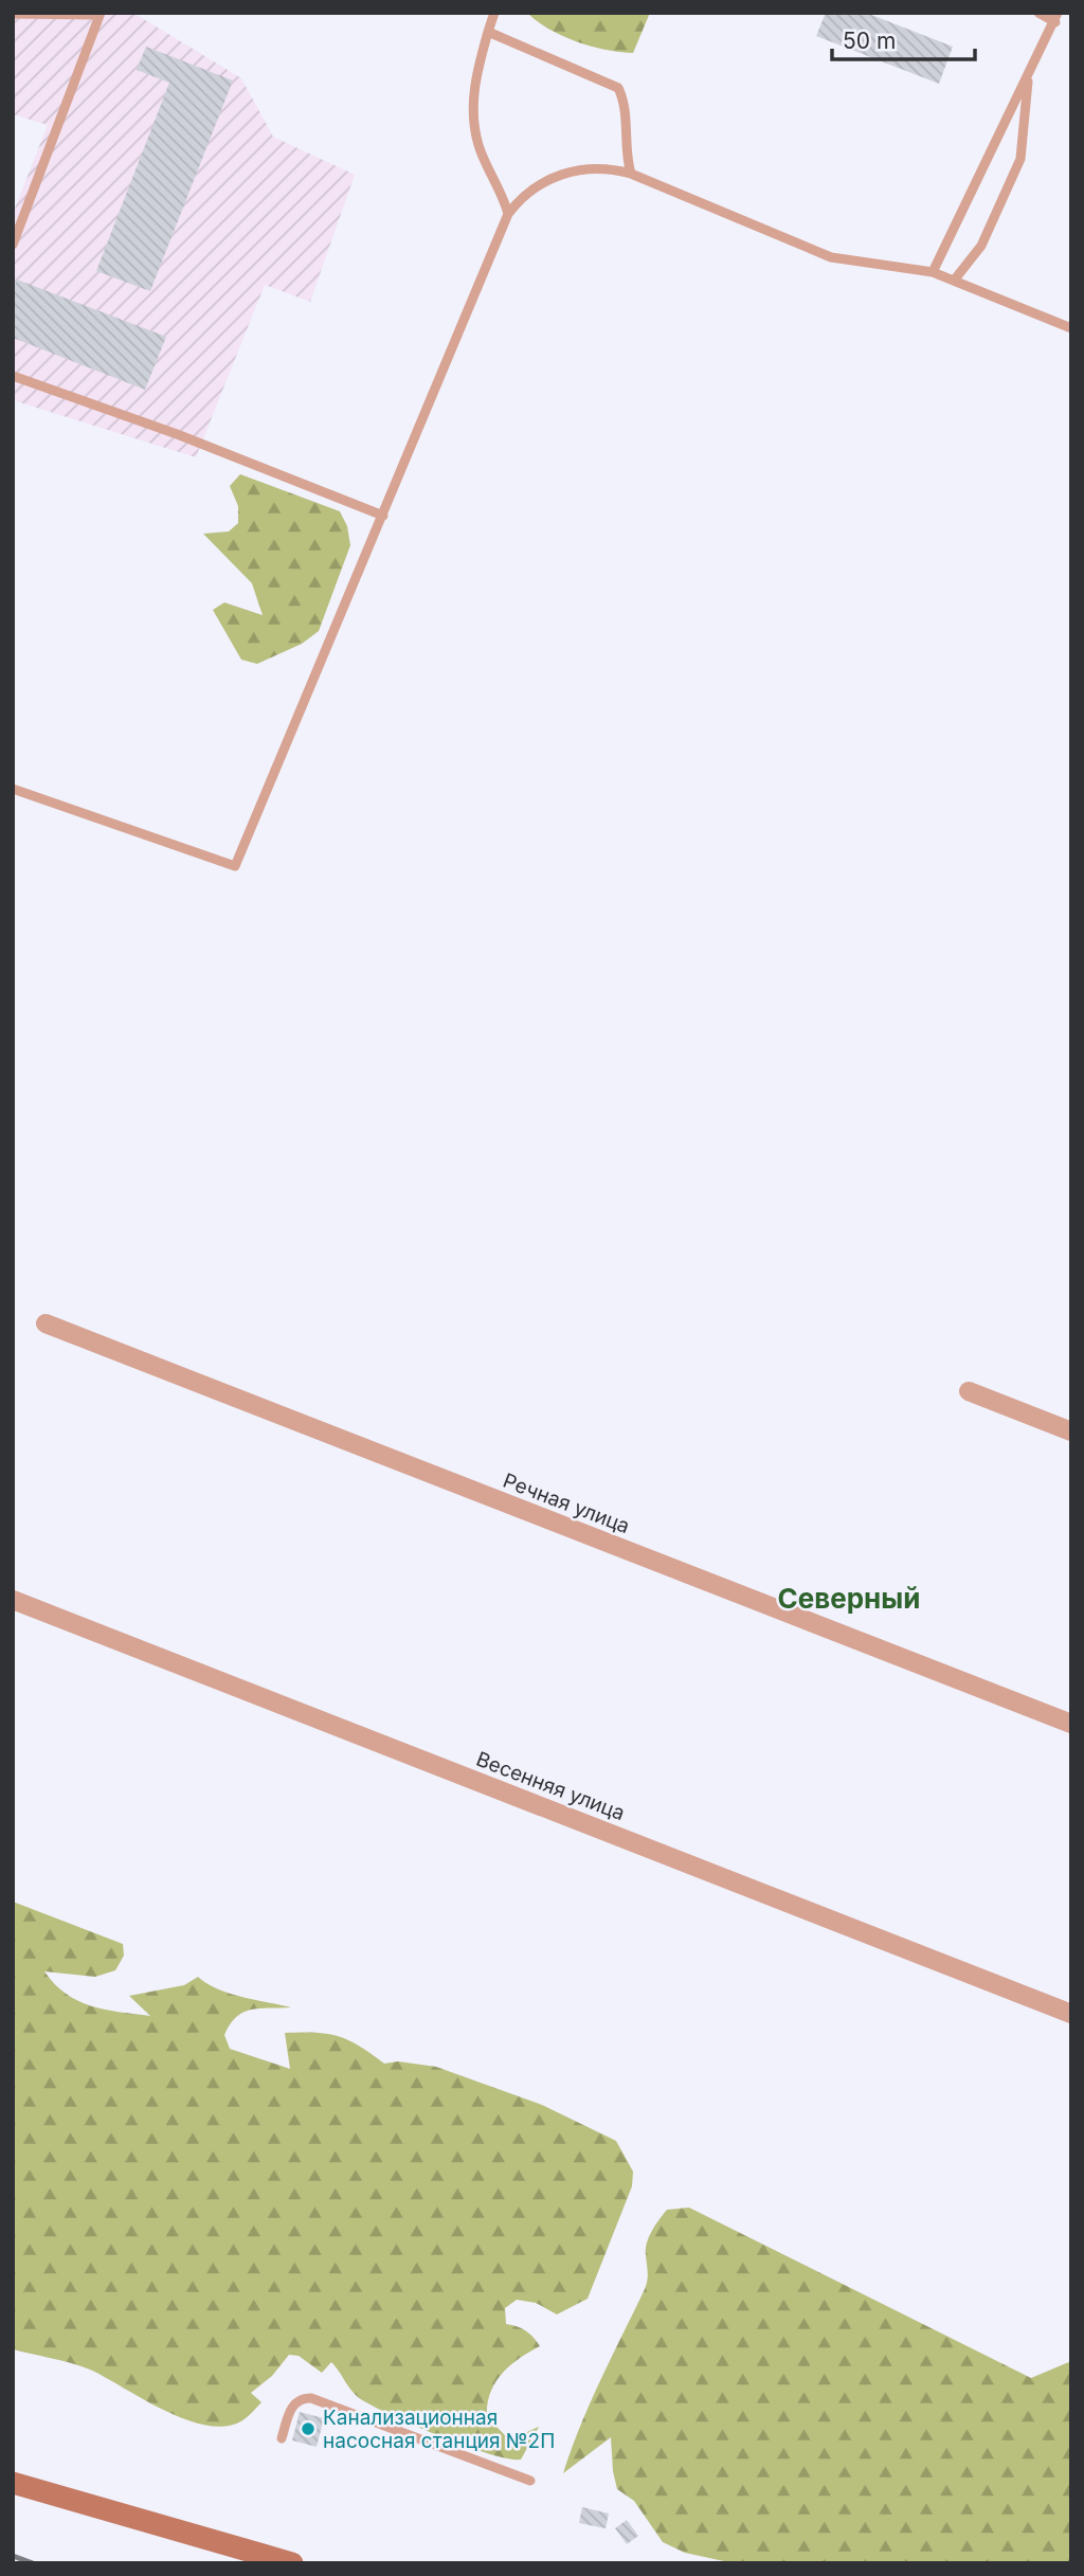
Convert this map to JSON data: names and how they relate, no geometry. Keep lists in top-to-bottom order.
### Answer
{
  "streets": {
    "street": ["Речная улица", "Весенняя улица"]
  },
  "districts": ["Северный"],
  "places": ["Канализационная насосная станция №2П"],
  "scale_bar": "50 m"
}
